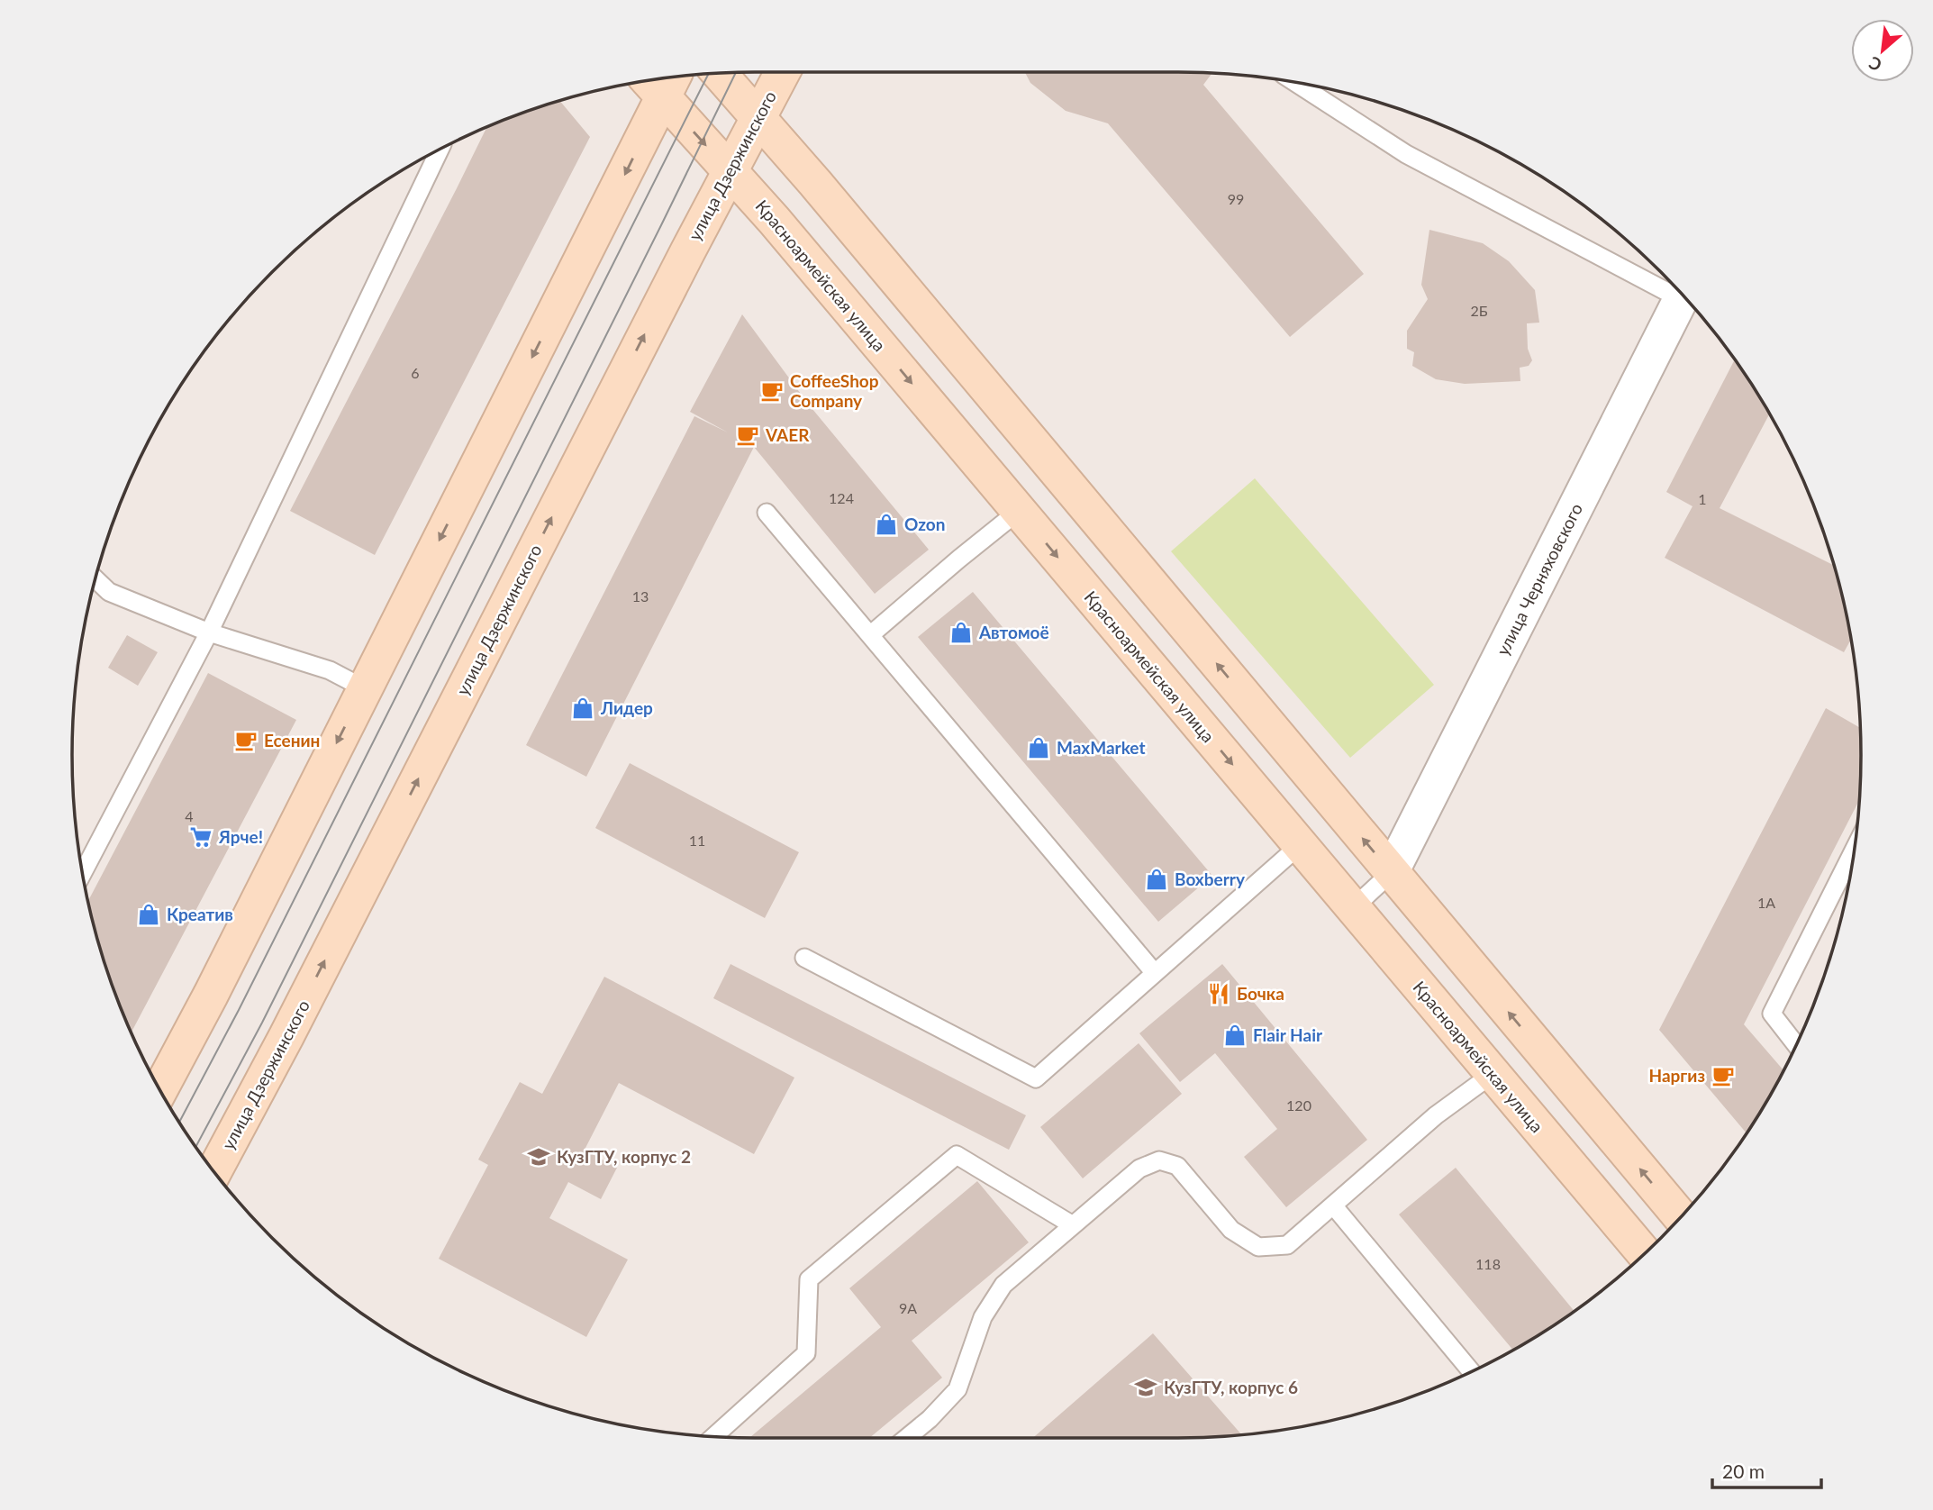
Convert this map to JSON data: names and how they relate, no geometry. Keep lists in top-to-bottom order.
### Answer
{
  "streets": {
    "main road": ["улица Дзержинского", "Красноармейская улица"],
    "street": ["улица Черняховского"]
  },
  "crossings": [
    ["улица Дзержинского", "Красноармейская улица"]
  ],
  "places": {
    "cafe": [
      "CoffeeShop Company",
      "VAER",
      "Есенин",
      "Наргиз"
    ],
    "shop": [
      "Ozon",
      "Автомоё",
      "Лидер",
      "MaxMarket",
      "Boxberry",
      "Креатив",
      "Flair Hair"
    ],
    "supermarket": ["Ярче!"],
    "restaurant": ["Бочка"],
    "school or university": ["КузГТУ, корпус 2", "КузГТУ, корпус 6"]
  },
  "house_numbers": [
    "99",
    "2Б",
    "6",
    "124",
    "1",
    "13",
    "4",
    "11",
    "1А",
    "120",
    "118",
    "9А"
  ],
  "scale_bar": "20 m",
  "north": "bottom left"
}
